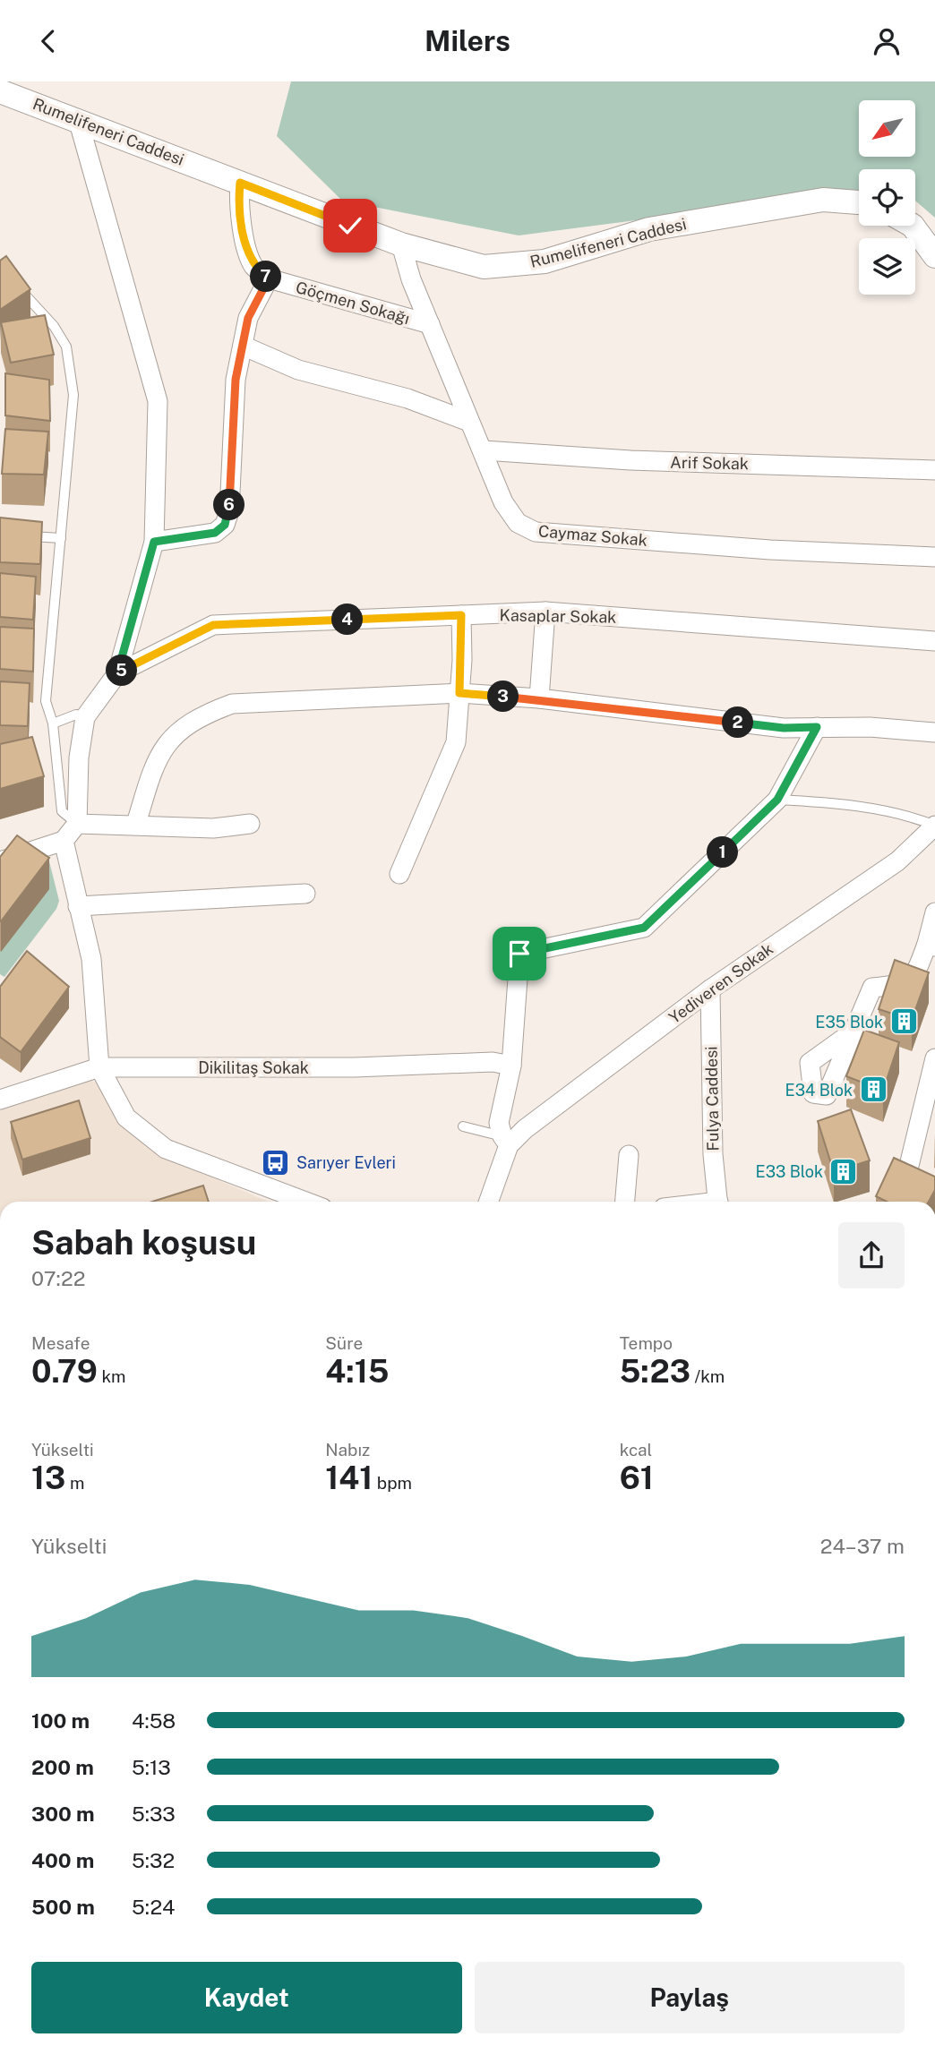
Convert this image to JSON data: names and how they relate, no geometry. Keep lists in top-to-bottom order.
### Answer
{
  "streets": {
    "street": [
      "Rumelifeneri Caddesi",
      "Göçmen Sokağı",
      "Arif Sokak",
      "Caymaz Sokak",
      "Kasaplar Sokak",
      "Yediveren Sokak",
      "Dikilitaş Sokak",
      "Fulya Caddesi"
    ]
  },
  "crossings": [
    ["Rumelifeneri Caddesi", "Caymaz Sokak"],
    ["Göçmen Sokağı", "Caymaz Sokak"],
    ["Arif Sokak", "Caymaz Sokak"],
    ["Yediveren Sokak", "Fulya Caddesi"]
  ],
  "places": {
    "building": ["E35 Blok", "E34 Blok", "E33 Blok"],
    "bus stop": ["Sarıyer Evleri"]
  },
  "north": "bottom left",
  "page": {
    "header": "Milers",
    "pins": [
      "7",
      "6",
      "4",
      "5",
      "3",
      "2",
      "1"
    ],
    "heading": ["Sabah koşusu", "07:22"],
    "stats": [
      ["Mesafe", "0.79 km"],
      ["Süre", "4:15"],
      ["Tempo", "5:23 /km"],
      ["Yükselti", "13 m"],
      ["Nabız", "141 bpm"],
      ["kcal", "61"]
    ],
    "chart": ["Yükselti", "24–37 m"],
    "list": [
      {
        "name": "100 m",
        "note": "4:58"
      },
      {
        "name": "200 m",
        "note": "5:13"
      },
      {
        "name": "300 m",
        "note": "5:33"
      },
      {
        "name": "400 m",
        "note": "5:32"
      },
      {
        "name": "500 m",
        "note": "5:24"
      }
    ],
    "buttons": ["Kaydet", "Paylaş"]
  }
}
